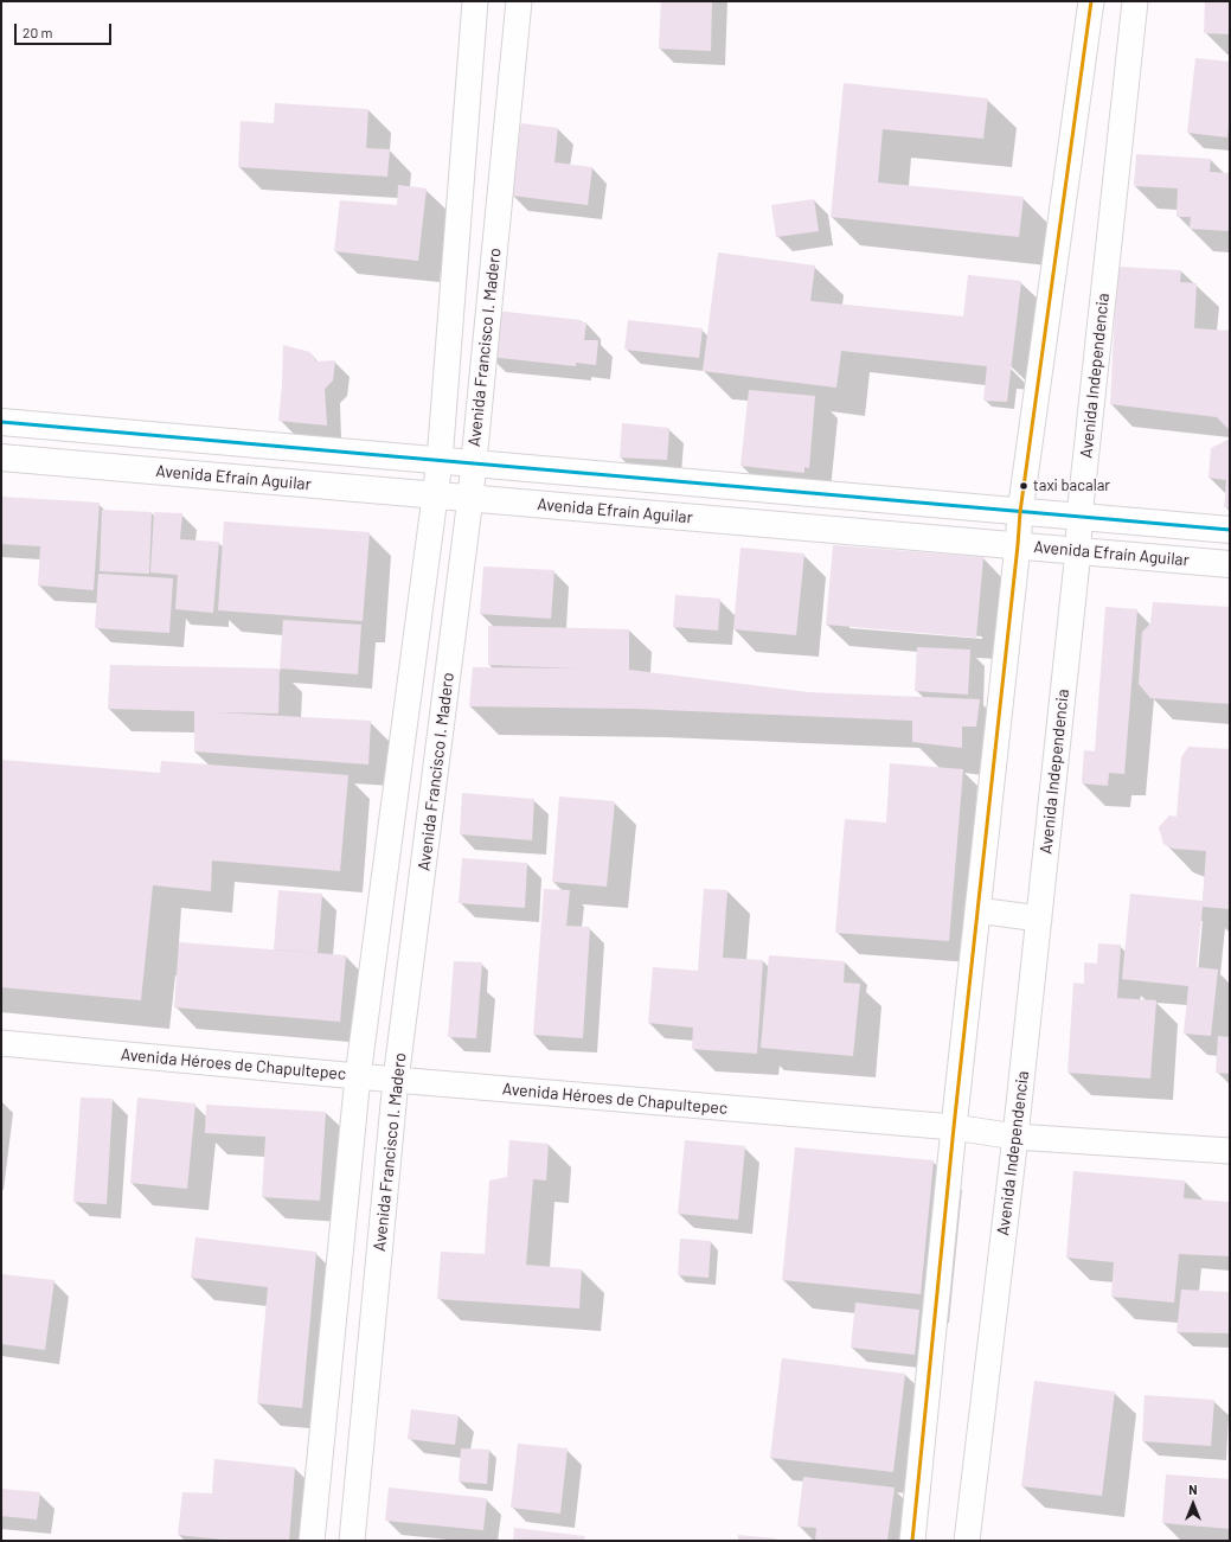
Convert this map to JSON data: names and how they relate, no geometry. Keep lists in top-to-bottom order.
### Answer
{
  "streets": {
    "main road": ["Avenida Efraín Aguilar"],
    "street": ["Avenida Francisco I. Madero", "Avenida Independencia", "Avenida Héroes de Chapultepec"]
  },
  "crossings": [
    ["Avenida Francisco I. Madero", "Avenida Efraín Aguilar"],
    ["Avenida Francisco I. Madero", "Avenida Héroes de Chapultepec"],
    ["Avenida Independencia", "Avenida Efraín Aguilar"],
    ["Avenida Independencia", "Avenida Héroes de Chapultepec"]
  ],
  "places": ["taxi bacalar"],
  "scale_bar": "20 m",
  "north": "top"
}
